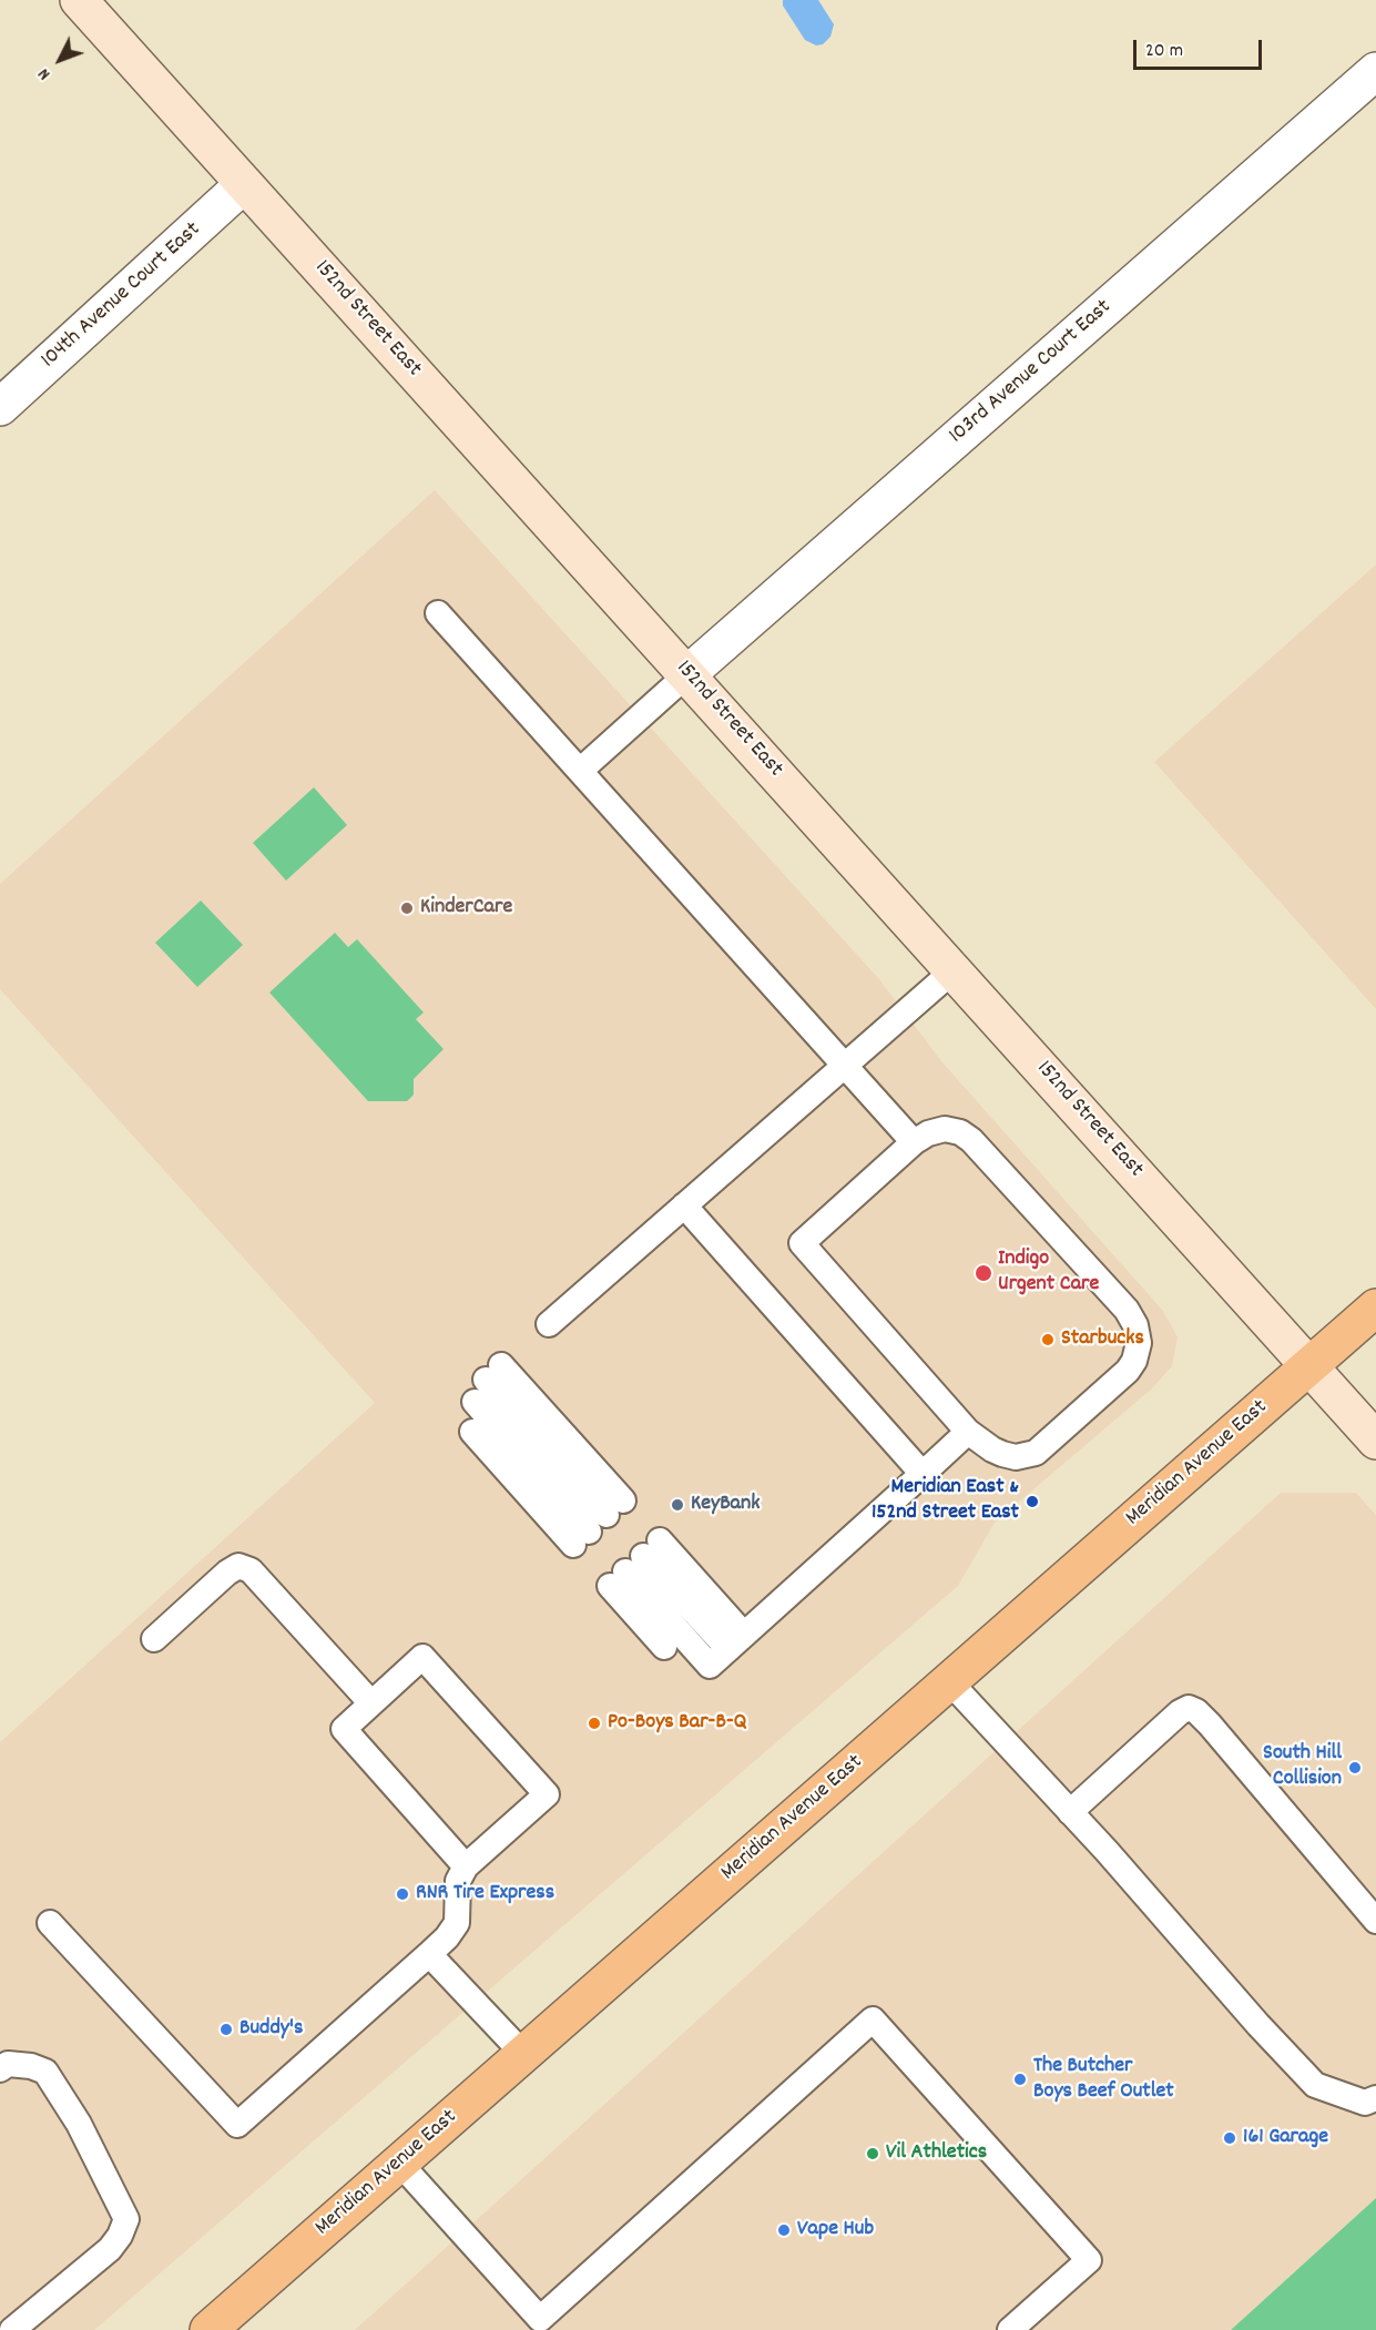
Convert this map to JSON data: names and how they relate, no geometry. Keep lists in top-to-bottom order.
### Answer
{
  "streets": {
    "main road": ["152nd Street East", "Meridian Avenue East"],
    "street": ["104th Avenue Court East", "103rd Avenue Court East"]
  },
  "crossings": [
    ["104th Avenue Court East", "152nd Street East"],
    ["152nd Street East", "103rd Avenue Court East"],
    ["152nd Street East", "Meridian Avenue East"]
  ],
  "places": [
    "KinderCare",
    "Indigo Urgent Care",
    "Starbucks",
    "Meridian East & 152nd Street East",
    "KeyBank",
    "Po-Boys Bar-B-Q",
    "South Hill Collision",
    "RNR Tire Express",
    "Buddy's",
    "The Butcher Boys Beef Outlet",
    "161 Garage",
    "Vil Athletics",
    "Vape Hub"
  ],
  "scale_bar": "20 m",
  "north": "bottom left"
}
